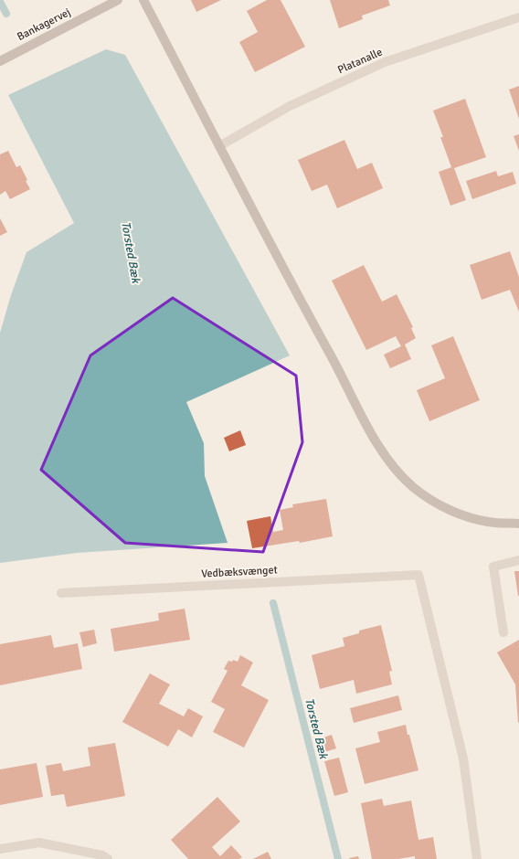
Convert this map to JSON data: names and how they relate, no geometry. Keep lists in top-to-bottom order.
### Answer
{
  "streets": {
    "street": ["Bankagervej", "Platanalle", "Vedbæksvænget"]
  },
  "water": ["Torsted Bæk"]
}
